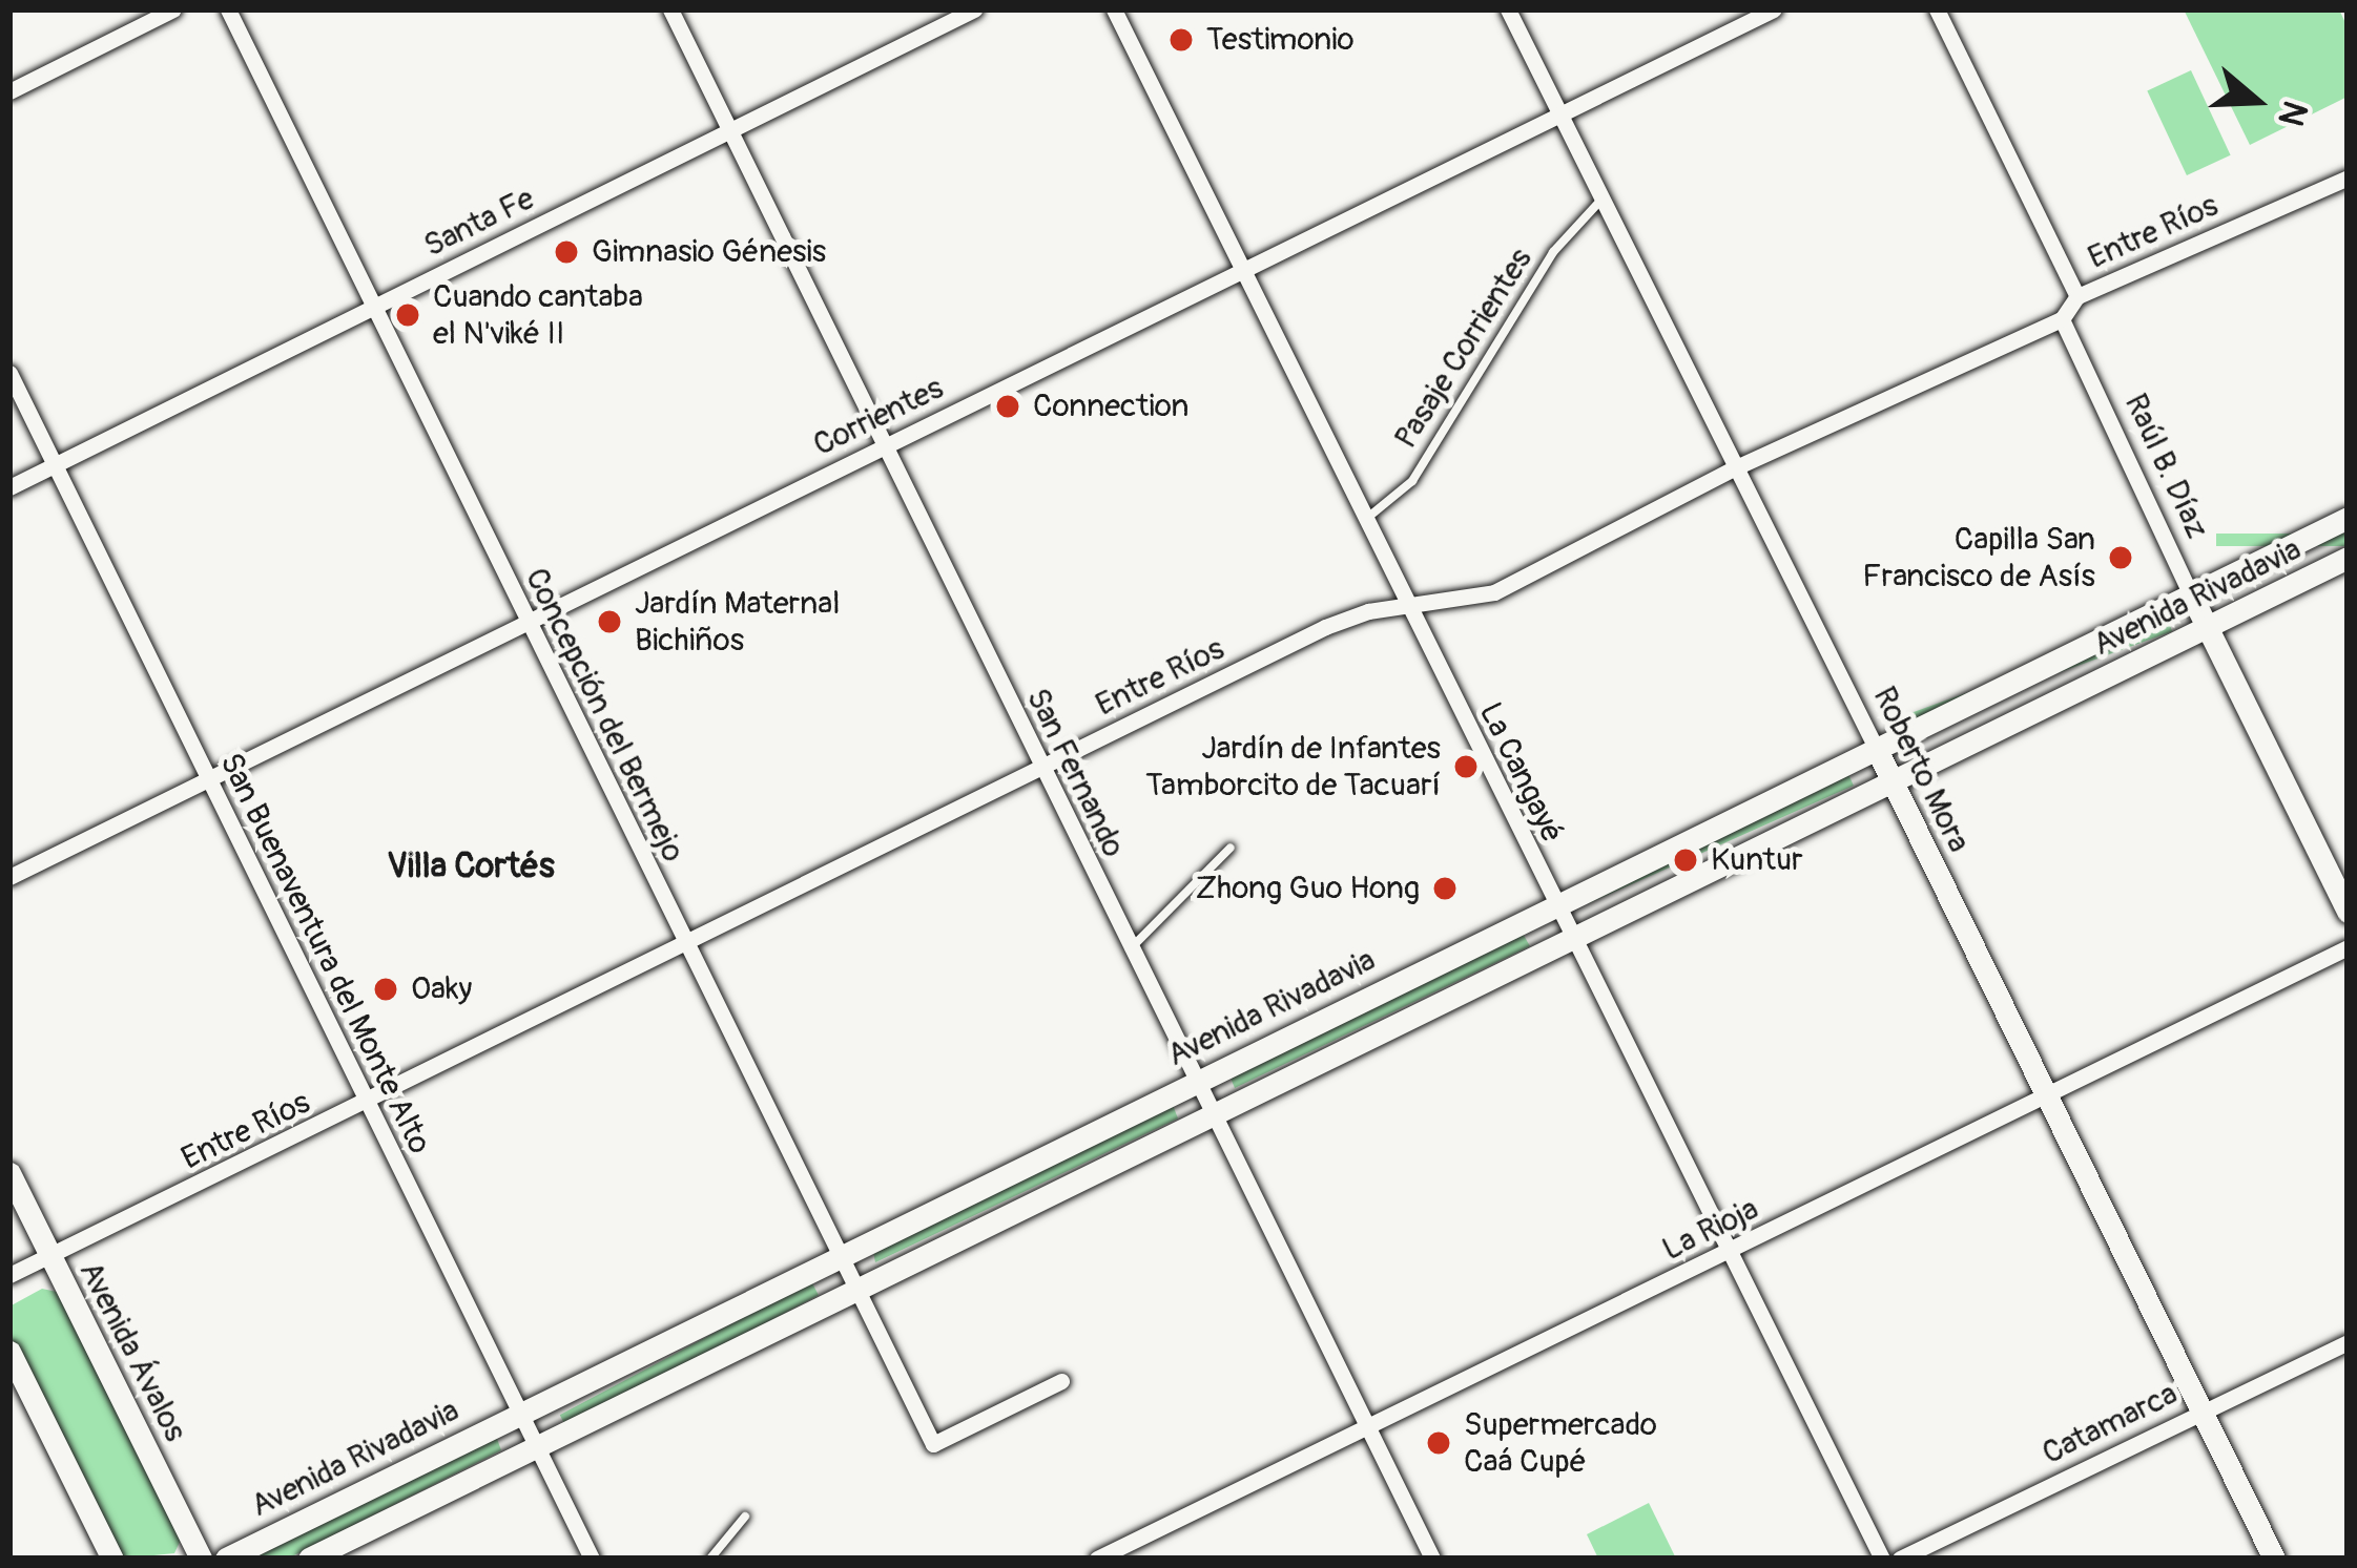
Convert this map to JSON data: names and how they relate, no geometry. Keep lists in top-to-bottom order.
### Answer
{
  "streets": {
    "street": [
      "Santa Fe",
      "Entre Ríos",
      "Corrientes",
      "Raúl B. Díaz",
      "Avenida Rivadavia",
      "Concepción del Bermejo",
      "Roberto Mora",
      "San Fernando",
      "La Cangayé",
      "San Buenaventura del Monte Alto",
      "La Rioja",
      "Avenida Ávalos",
      "Catamarca"
    ],
    "lane": ["Pasaje Corrientes"]
  },
  "crossings": [
    ["Santa Fe", "Concepción del Bermejo"],
    ["Santa Fe", "San Fernando"],
    ["Santa Fe", "San Buenaventura del Monte Alto"],
    ["Entre Ríos", "Raúl B. Díaz"],
    ["Entre Ríos", "Concepción del Bermejo"],
    ["Entre Ríos", "Roberto Mora"],
    ["Entre Ríos", "San Fernando"],
    ["Entre Ríos", "La Cangayé"],
    ["Entre Ríos", "San Buenaventura del Monte Alto"],
    ["Entre Ríos", "Avenida Ávalos"],
    ["Pasaje Corrientes", "Roberto Mora"],
    ["Pasaje Corrientes", "La Cangayé"],
    ["Corrientes", "Concepción del Bermejo"],
    ["Corrientes", "Roberto Mora"],
    ["Corrientes", "San Fernando"],
    ["Corrientes", "La Cangayé"],
    ["Corrientes", "San Buenaventura del Monte Alto"],
    ["Raúl B. Díaz", "Avenida Rivadavia"],
    ["Avenida Rivadavia", "Concepción del Bermejo"],
    ["Avenida Rivadavia", "Roberto Mora"],
    ["Avenida Rivadavia", "San Fernando"],
    ["Avenida Rivadavia", "La Cangayé"],
    ["Avenida Rivadavia", "San Buenaventura del Monte Alto"],
    ["Roberto Mora", "La Rioja"],
    ["Roberto Mora", "Catamarca"],
    ["San Fernando", "La Rioja"],
    ["La Cangayé", "La Rioja"]
  ],
  "districts": ["Villa Cortés"],
  "places": [
    "Testimonio",
    "Gimnasio Génesis",
    "Cuando cantaba el N'viké II",
    "Connection",
    "Capilla San Francisco de Asís",
    "Jardín Maternal Bichiños",
    "Jardín de Infantes Tamborcito de Tacuarí",
    "Kuntur",
    "Zhong Guo Hong",
    "Oaky",
    "Supermercado Caá Cupé"
  ],
  "north": "right"
}
